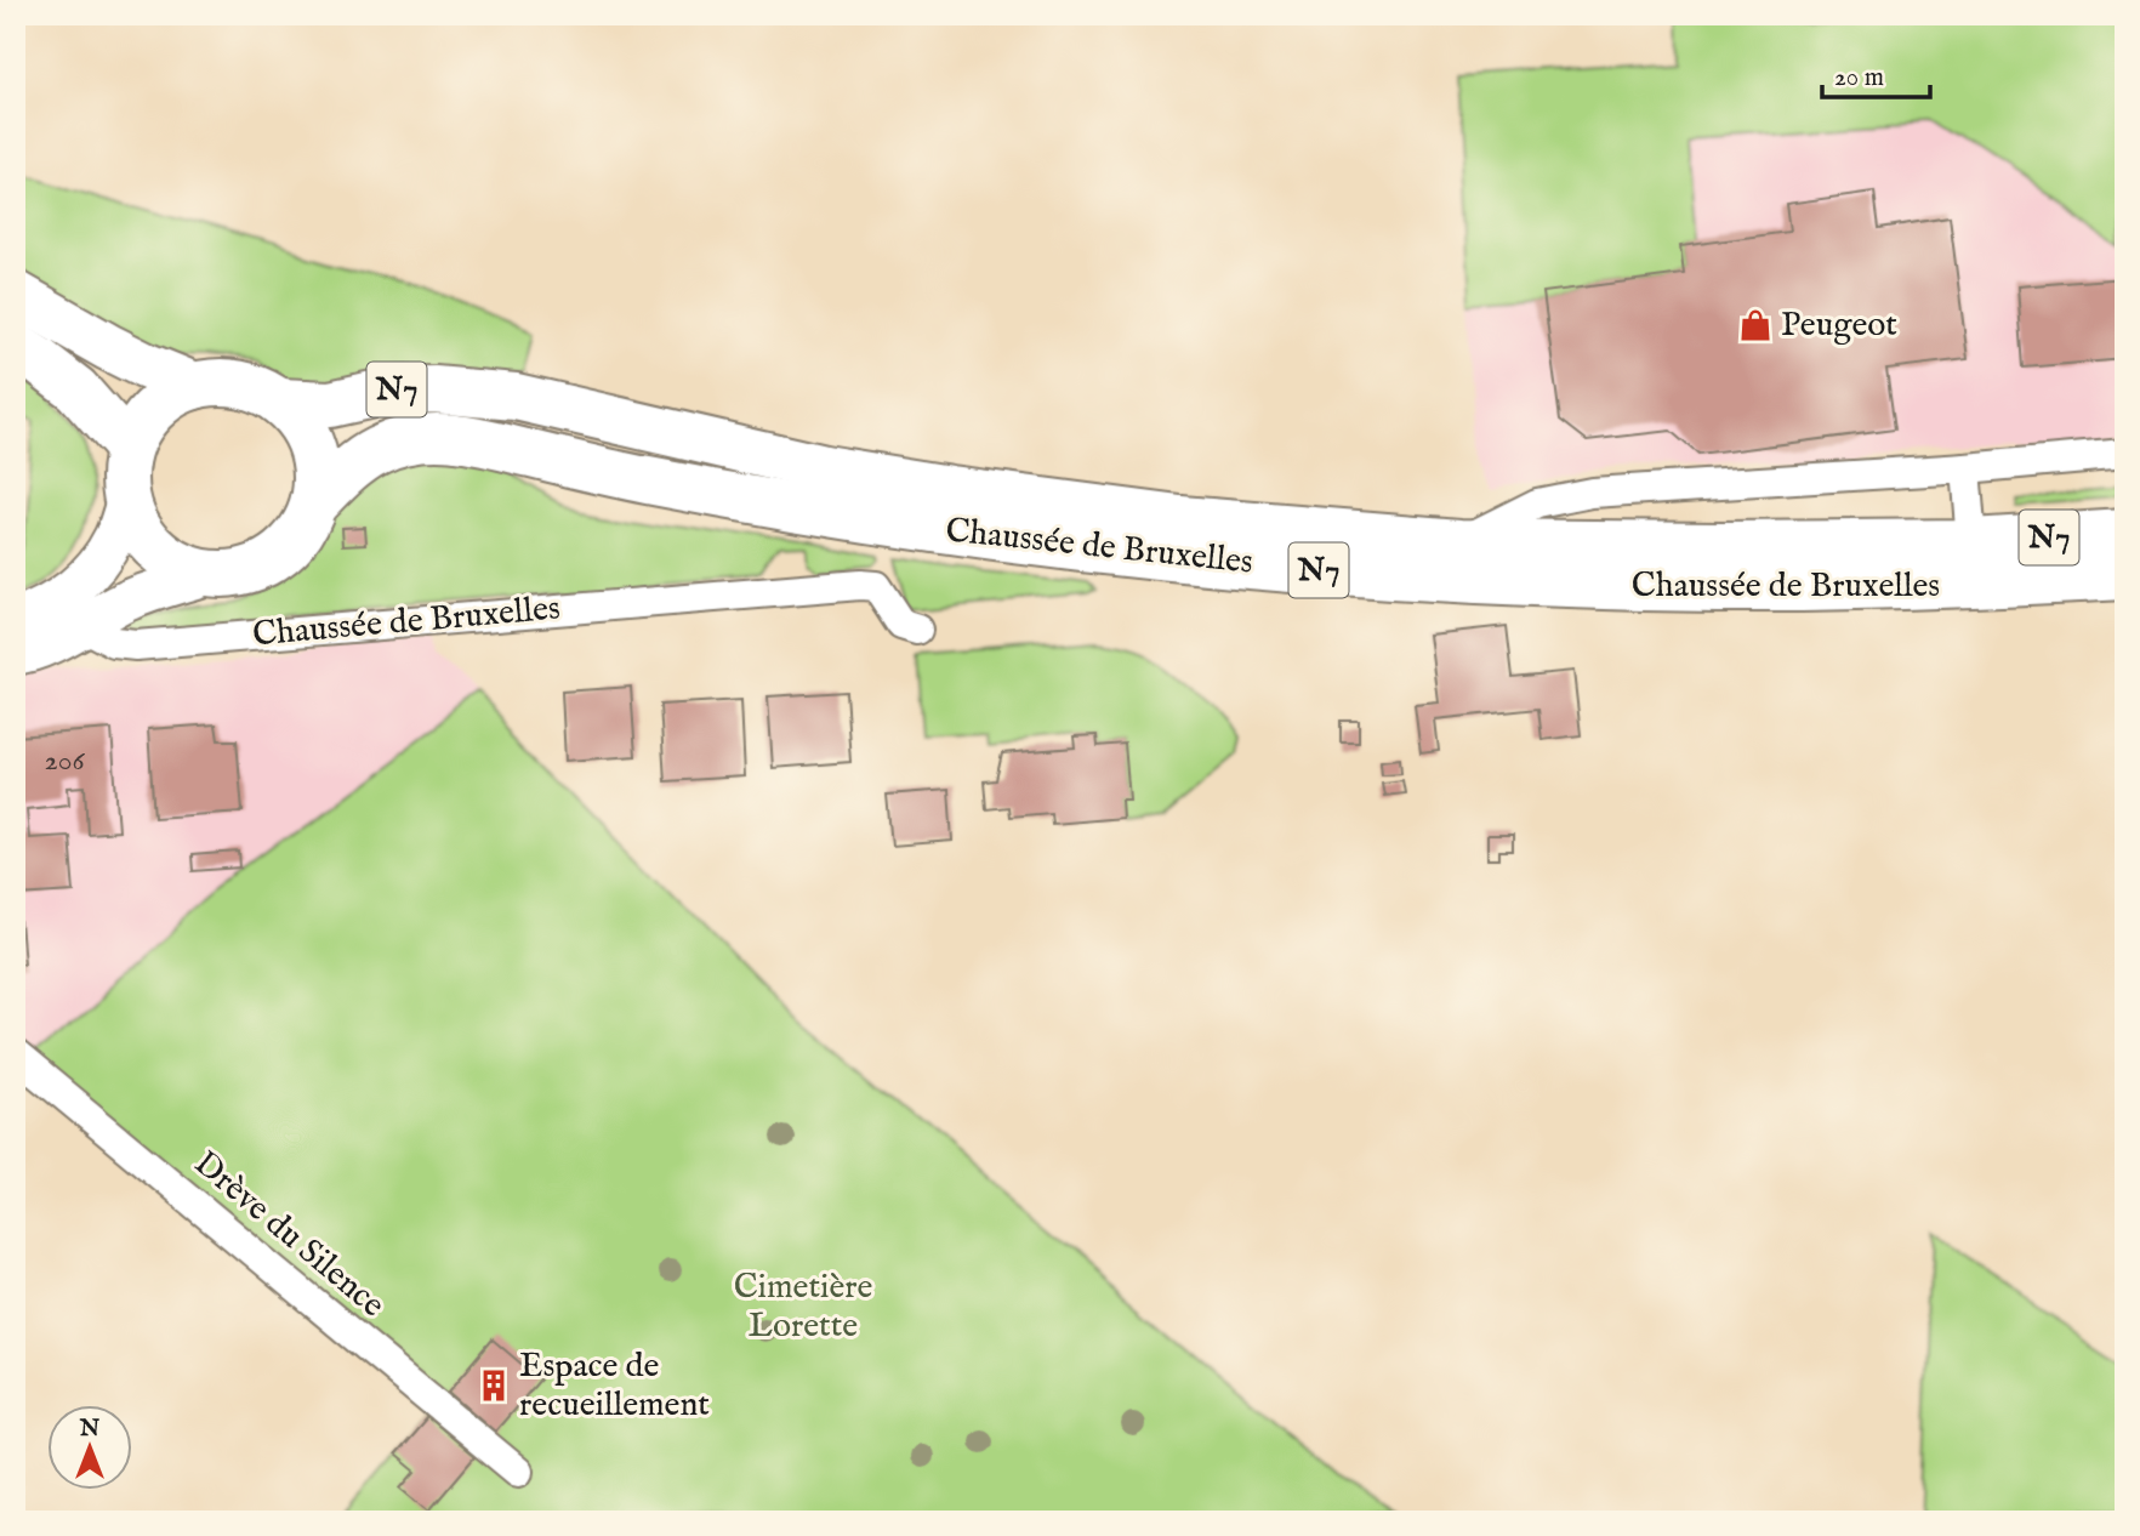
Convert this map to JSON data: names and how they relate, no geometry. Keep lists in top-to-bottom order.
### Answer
{
  "streets": {
    "highway": ["N7", "Chaussée de Bruxelles"],
    "street": ["Drève du Silence"]
  },
  "parks": ["Cimetière Lorette"],
  "places": {
    "shop": ["Peugeot"],
    "building": ["Espace de recueillement"]
  },
  "house_numbers": ["206"],
  "scale_bar": "20 m",
  "north": "top"
}
